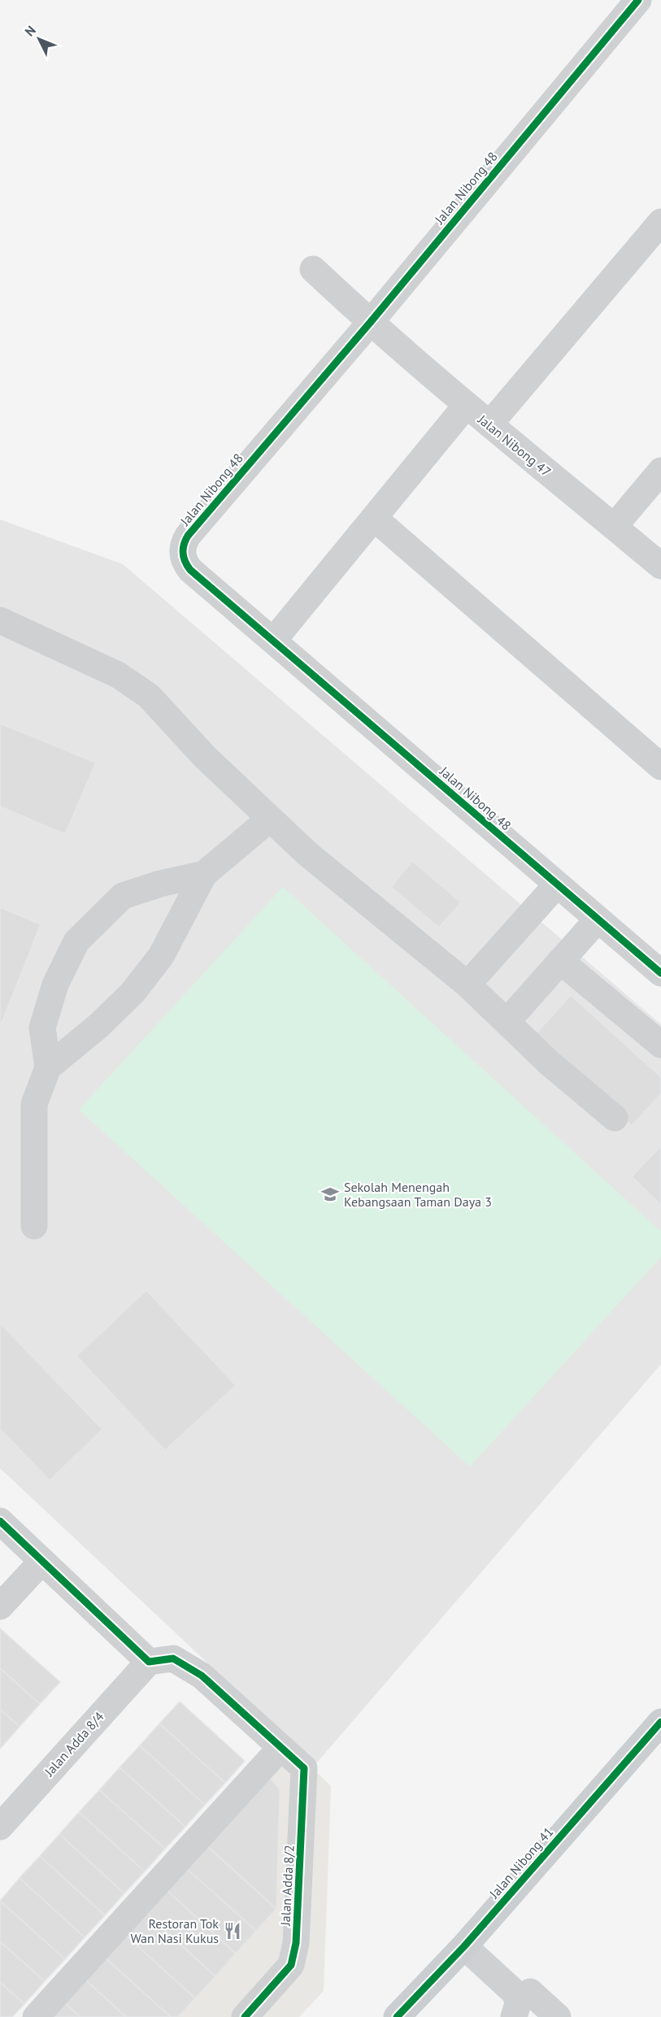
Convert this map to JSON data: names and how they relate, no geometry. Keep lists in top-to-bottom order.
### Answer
{
  "streets": {
    "main road": ["Jalan Nibong 41"],
    "street": [
      "Jalan Nibong 48",
      "Jalan Nibong 47",
      "Jalan Adda 8/4",
      "Jalan Adda 8/2"
    ]
  },
  "crossings": [
    ["Jalan Nibong 48", "Jalan Nibong 47"]
  ],
  "places": {
    "school or university": ["Sekolah Menengah Kebangsaan Taman Daya 3"],
    "restaurant": ["Restoran Tok Wan Nasi Kukus"]
  },
  "north": "top left"
}
